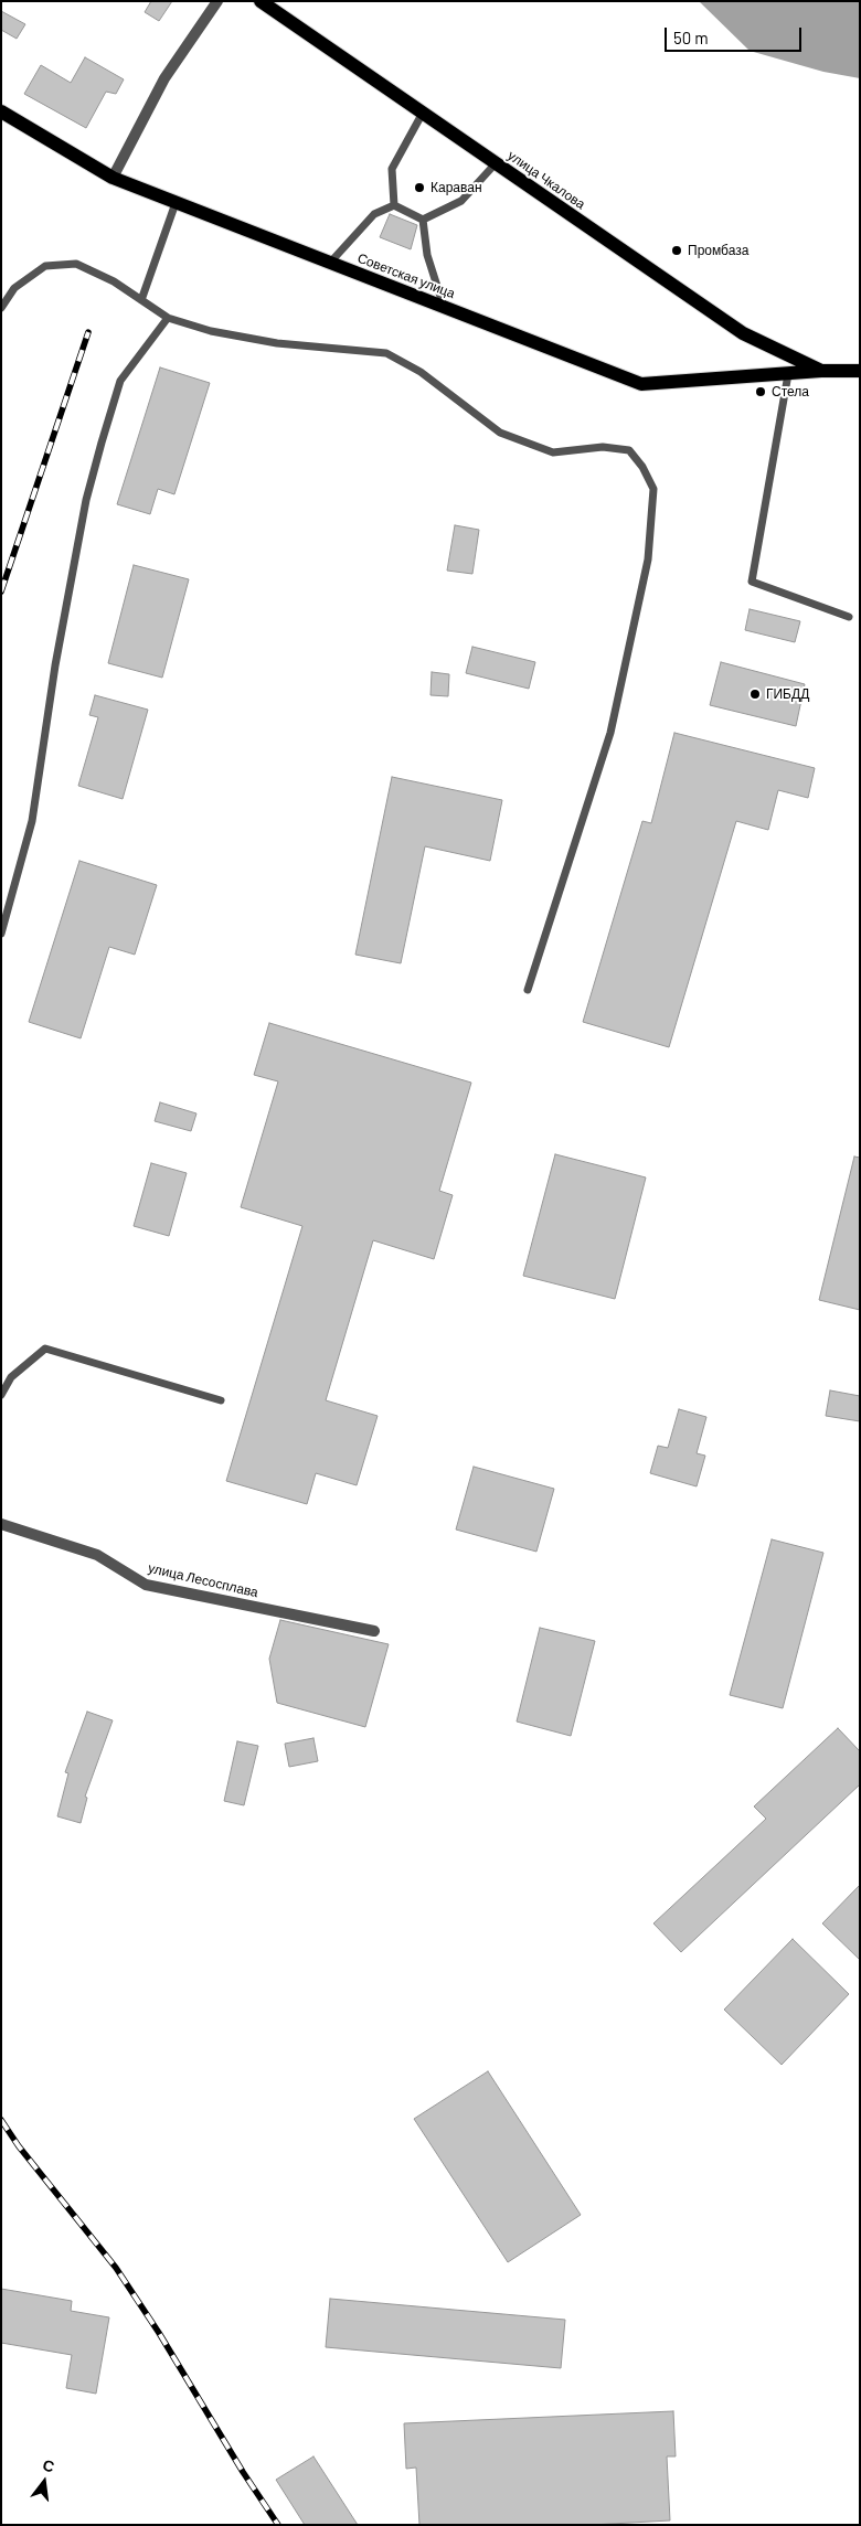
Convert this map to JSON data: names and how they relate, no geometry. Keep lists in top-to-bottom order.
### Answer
{
  "streets": {
    "main road": ["улица Чкалова", "Советская улица"],
    "street": ["улица Лесосплава"]
  },
  "crossings": [
    ["улица Чкалова", "Советская улица"]
  ],
  "places": [
    "Караван",
    "Промбаза",
    "Стела",
    "ГИБДД"
  ],
  "scale_bar": "50 m",
  "north": "top"
}
